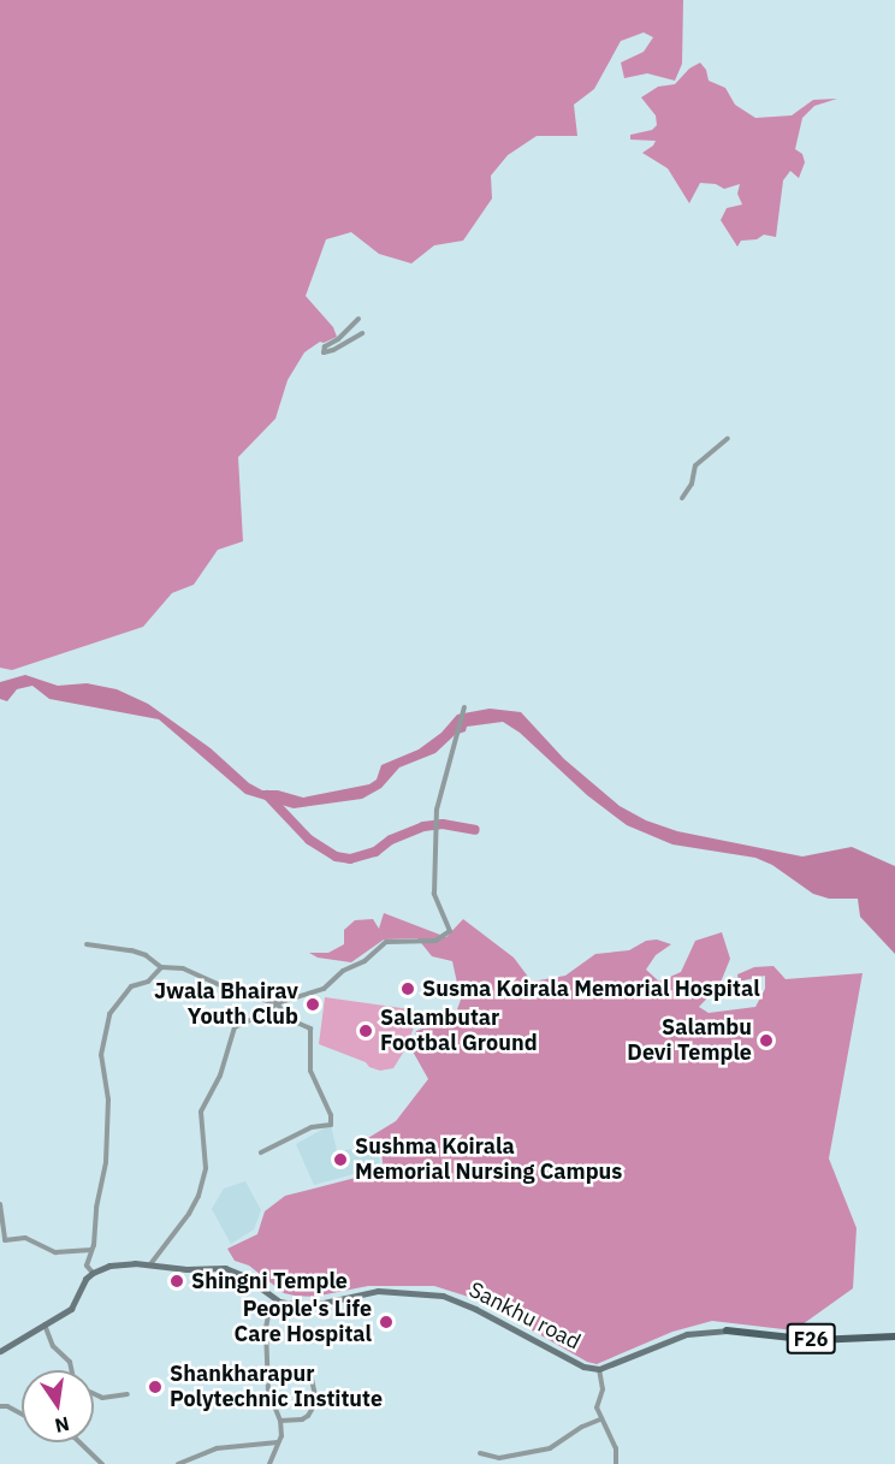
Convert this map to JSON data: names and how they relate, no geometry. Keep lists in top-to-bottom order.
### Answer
{
  "streets": {
    "main road": ["Sankhu road", "F26"]
  },
  "crossings": [
    ["Sankhu road", "F26"]
  ],
  "places": [
    "Susma Koirala Memorial Hospital",
    "Jwala Bhairav Youth Club",
    "Salambutar Footbal Ground",
    "Salambu Devi Temple",
    "Sushma Koirala Memorial Nursing Campus",
    "Shingni Temple",
    "People's Life Care Hospital",
    "Shankharapur Polytechnic Institute"
  ],
  "north": "bottom"
}
